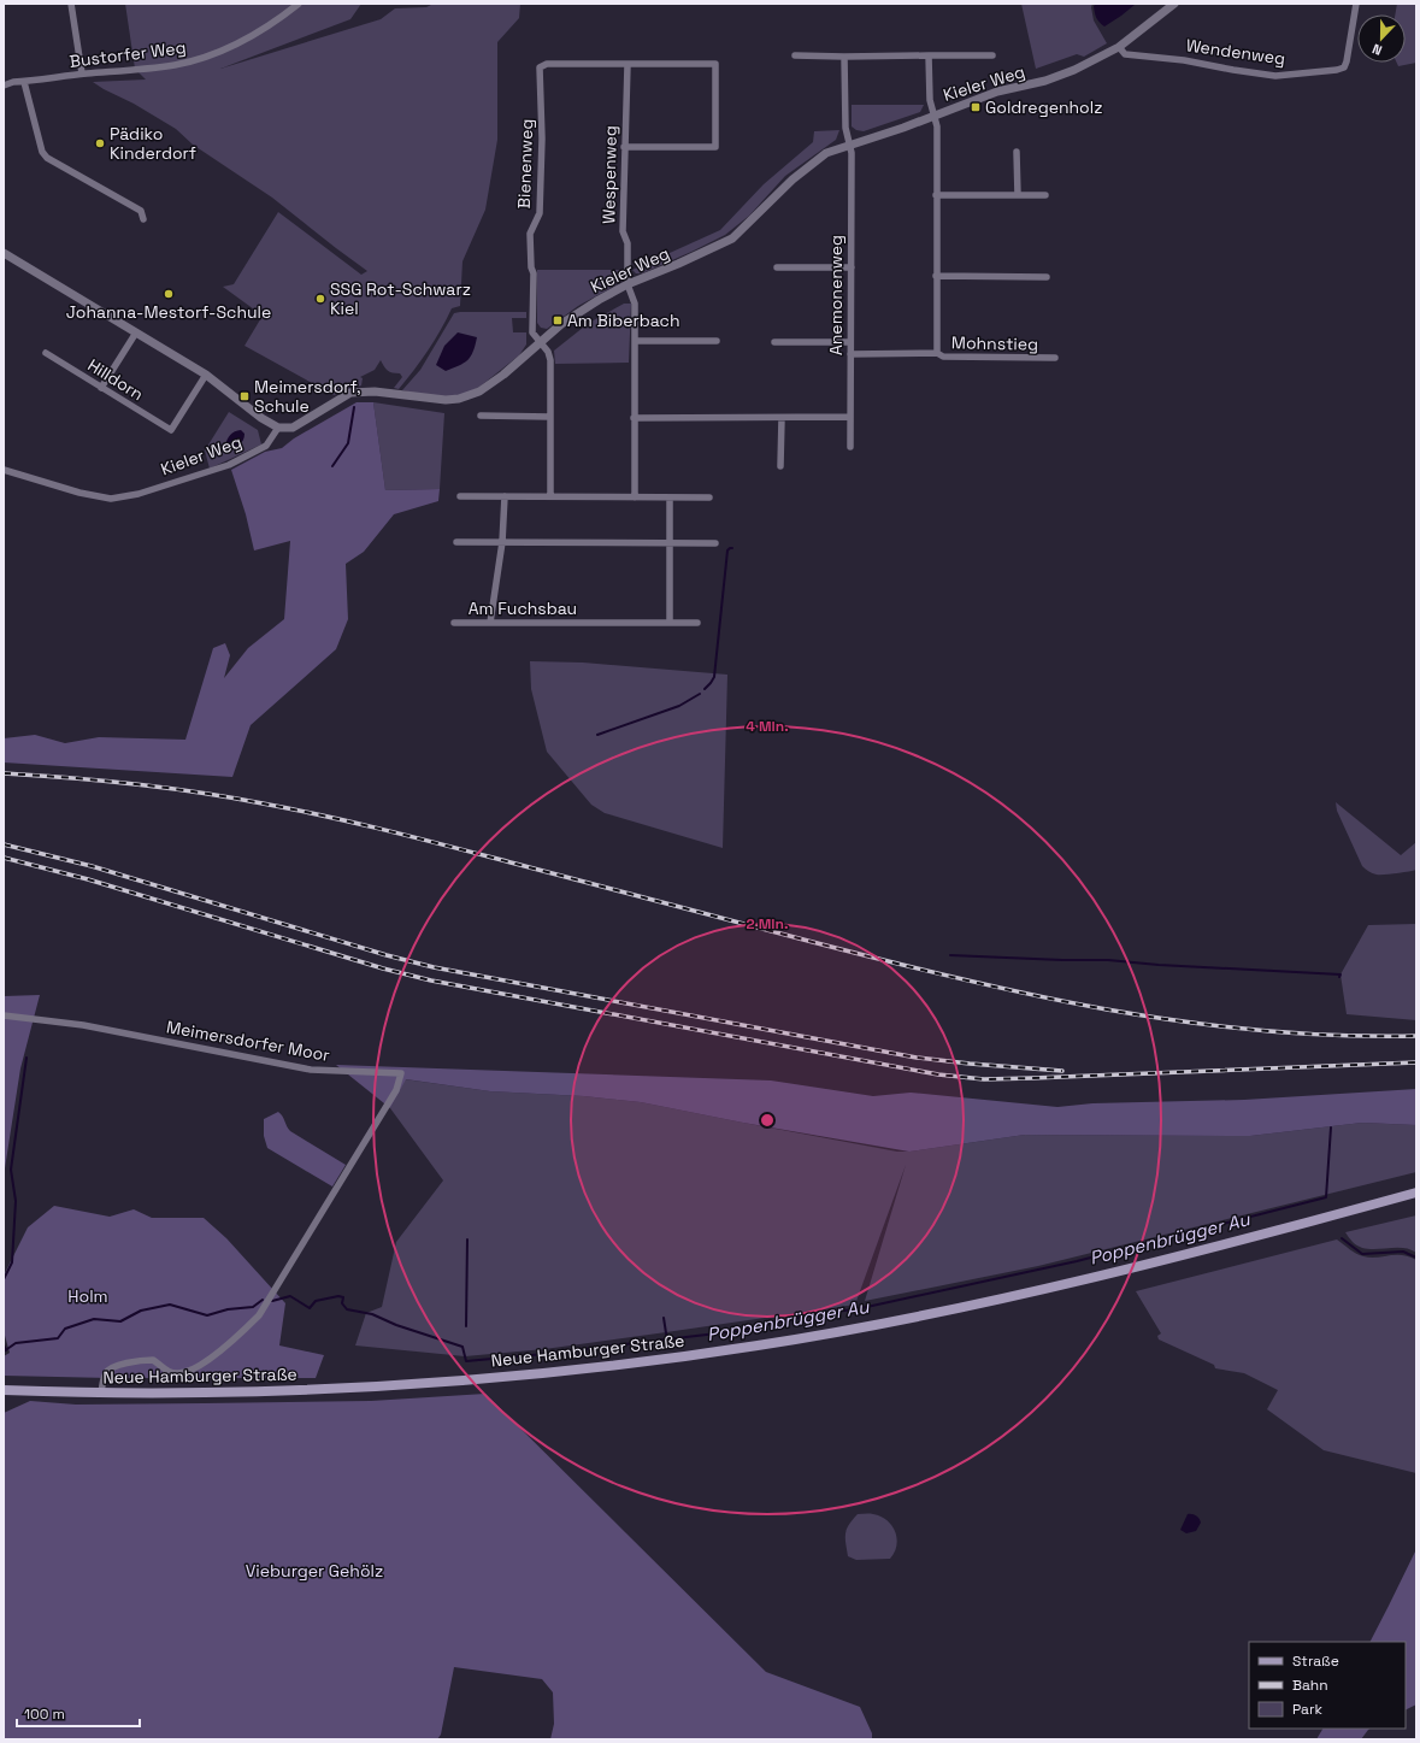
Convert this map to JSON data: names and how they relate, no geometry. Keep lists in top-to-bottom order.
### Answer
{
  "streets": {
    "main road": ["Neue Hamburger Straße"],
    "street": [
      "Wendenweg",
      "Bustorfer Weg",
      "Kieler Weg",
      "Bienenweg",
      "Wespenweg",
      "Anemonenweg",
      "Mohnstieg",
      "Hilldorn",
      "Am Fuchsbau",
      "Meimersdorfer Moor"
    ]
  },
  "crossings": [
    ["Wendenweg", "Kieler Weg"],
    ["Kieler Weg", "Bienenweg"],
    ["Kieler Weg", "Wespenweg"],
    ["Kieler Weg", "Anemonenweg"],
    ["Bienenweg", "Wespenweg"],
    ["Anemonenweg", "Mohnstieg"],
    ["Meimersdorfer Moor", "Neue Hamburger Straße"]
  ],
  "water": ["Poppenbrügger Au"],
  "parks": ["Holm", "Vieburger Gehölz"],
  "places": {
    "transit": ["Goldregenholz", "Am Biberbach", "Meimersdorf, Schule"],
    "other": ["Pädiko Kinderdorf", "Johanna-Mestorf-Schule", "SSG Rot-Schwarz Kiel"]
  },
  "legend": ["Straße", "Bahn", "Park"],
  "scale_bar": "100 m",
  "north": "bottom",
  "rings": ["4 Min.", "2 Min."]
}
